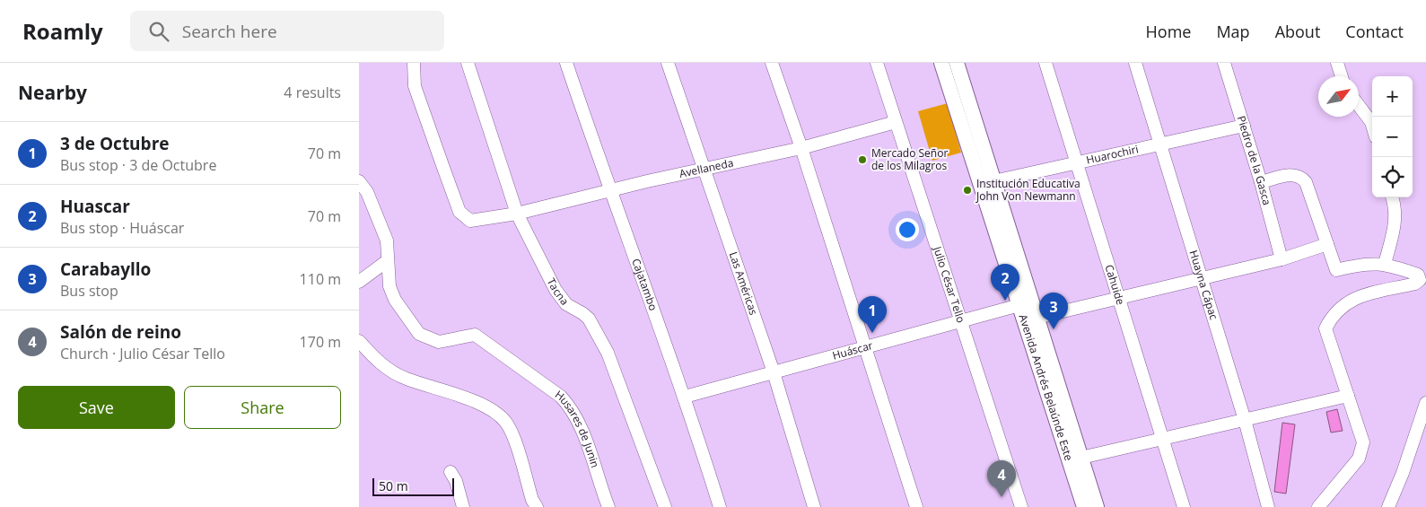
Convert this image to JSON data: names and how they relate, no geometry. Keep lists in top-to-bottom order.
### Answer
{
  "streets": {
    "street": [
      "Huarochiri",
      "Piedro de la Gasca",
      "Avellaneda",
      "Cajatambo",
      "Las Américas",
      "Huayna Cápac",
      "Julio César Tello",
      "Cahuide",
      "Tacna",
      "Huáscar",
      "Avenida Andrés Belaúnde Este",
      "Husares de Junin"
    ]
  },
  "crossings": [
    ["Huarochiri", "Piedro de la Gasca"],
    ["Huarochiri", "Huayna Cápac"],
    ["Huarochiri", "Cahuide"],
    ["Huarochiri", "Avenida Andrés Belaúnde Este"],
    ["Avellaneda", "Cajatambo"],
    ["Avellaneda", "Las Américas"],
    ["Avellaneda", "Julio César Tello"],
    ["Avellaneda", "Tacna"],
    ["Cajatambo", "Huáscar"],
    ["Las Américas", "Huáscar"],
    ["Julio César Tello", "Huáscar"],
    ["Huáscar", "Avenida Andrés Belaúnde Este"]
  ],
  "places": ["Mercado Señor de los Milagros", "Institución Educativa John Von Newmann"],
  "scale_bar": "50 m",
  "north": "top right",
  "page": {
    "header": "Roamly",
    "search": "Search here",
    "nav": [
      "Home",
      "Map",
      "About",
      "Contact"
    ],
    "heading": ["Nearby", "4 results"],
    "map_buttons": ["+", "−"],
    "list": [
      {
        "mark": "1",
        "name": "3 de Octubre",
        "note": "Bus stop · 3 de Octubre",
        "value": "70 m"
      },
      {
        "mark": "2",
        "name": "Huascar",
        "note": "Bus stop · Huáscar",
        "value": "70 m"
      },
      {
        "mark": "3",
        "name": "Carabayllo",
        "note": "Bus stop",
        "value": "110 m"
      },
      {
        "mark": "4",
        "name": "Salón de reino",
        "note": "Church · Julio César Tello",
        "value": "170 m"
      }
    ],
    "pins": [
      "2",
      "3",
      "1",
      "4"
    ],
    "buttons": ["Save", "Share"],
    "scale": "50 m"
  }
}
